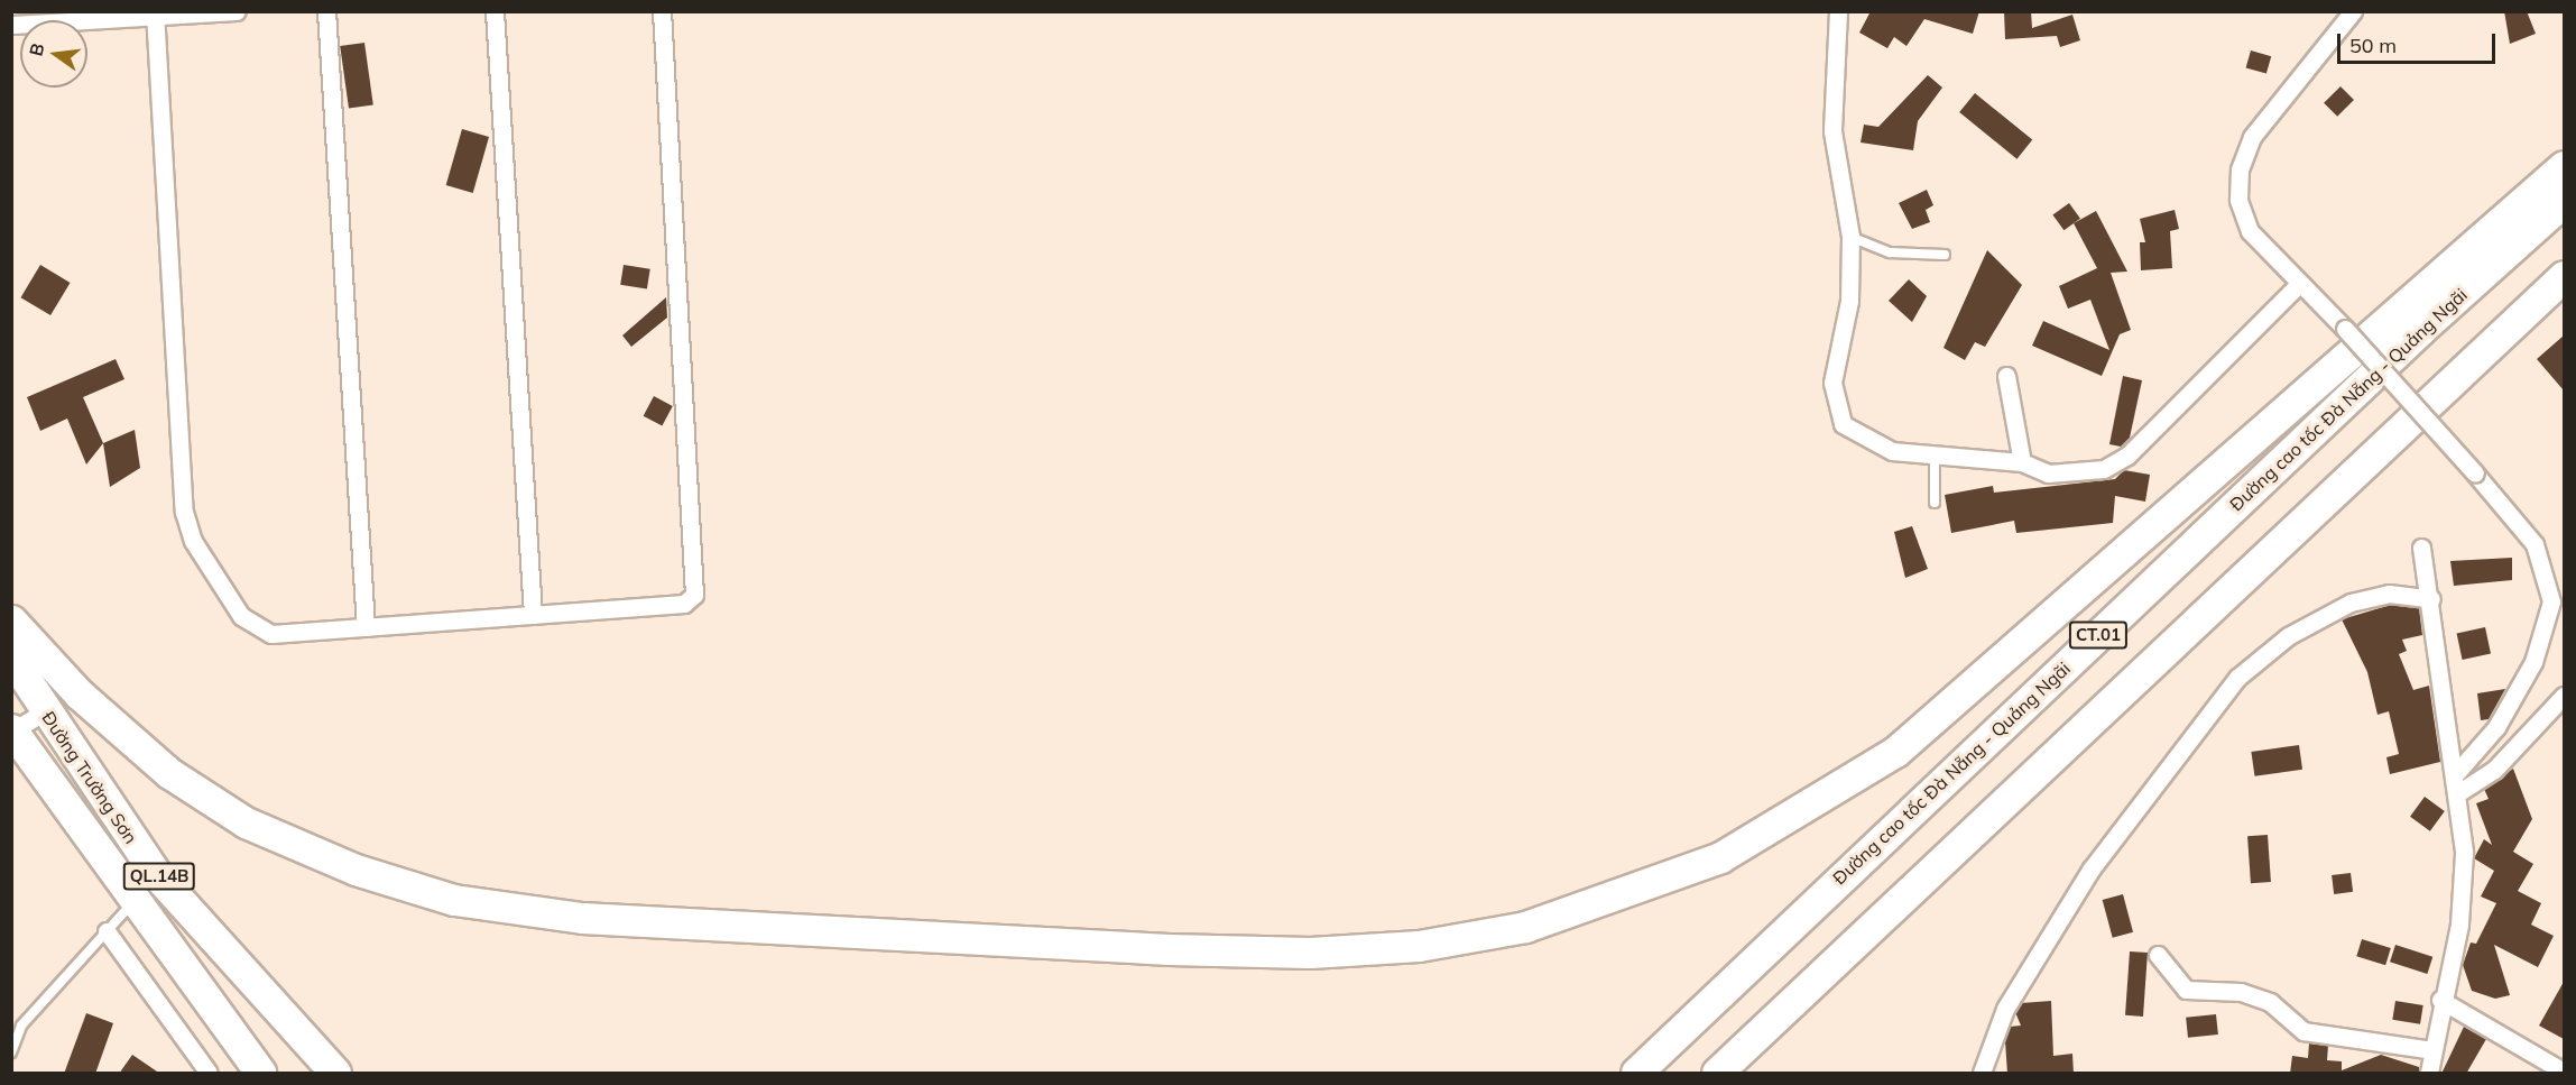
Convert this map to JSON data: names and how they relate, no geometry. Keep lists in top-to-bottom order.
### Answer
{
  "streets": {
    "highway": [
      "Đường cao tốc Đà Nẵng - Quảng Ngãi",
      "CT.01",
      "Đường Trường Sơn",
      "QL.14B"
    ]
  },
  "scale_bar": "50 m",
  "north": "left"
}
